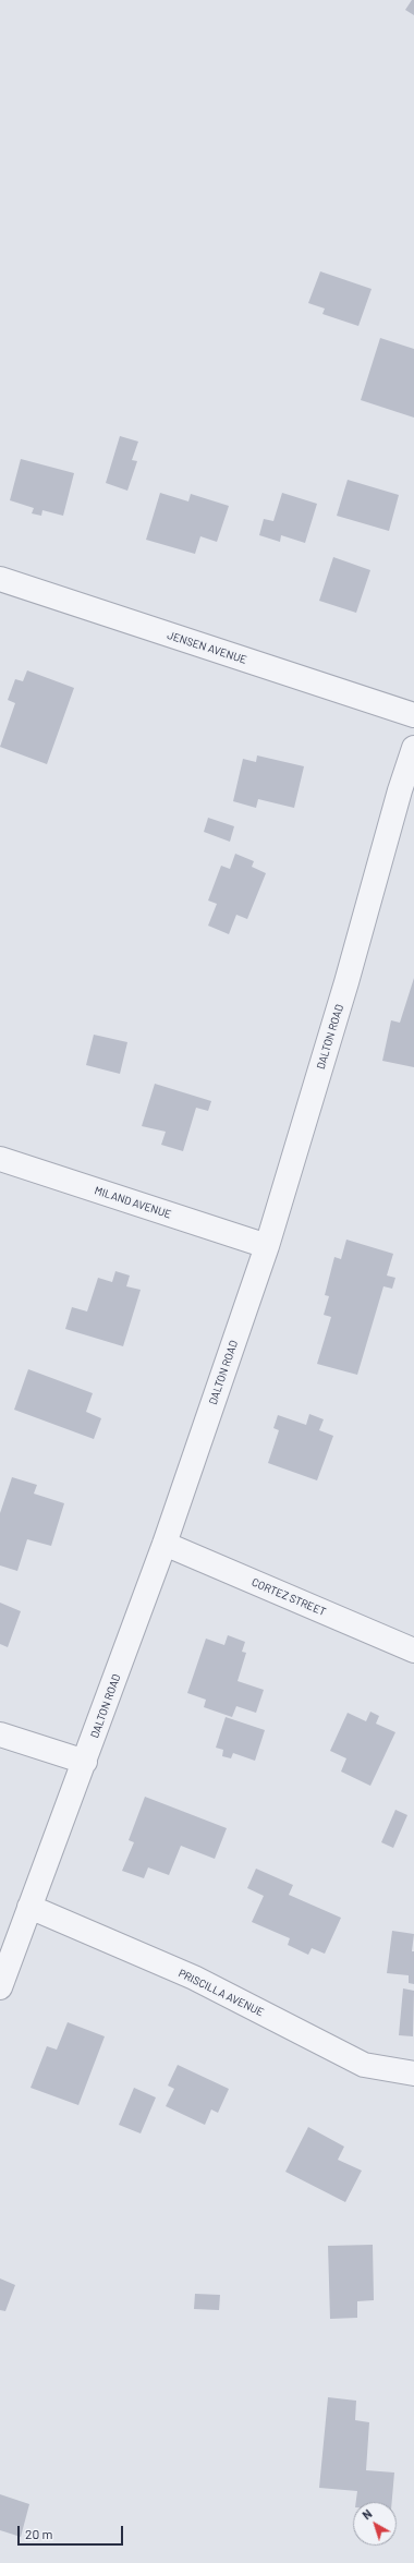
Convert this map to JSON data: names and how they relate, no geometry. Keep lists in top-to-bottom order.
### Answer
{
  "streets": {
    "street": [
      "JENSEN AVENUE",
      "DALTON ROAD",
      "MILAND AVENUE",
      "CORTEZ STREET",
      "PRISCILLA AVENUE"
    ]
  },
  "crossings": [
    ["DALTON ROAD", "MILAND AVENUE"],
    ["DALTON ROAD", "CORTEZ STREET"],
    ["DALTON ROAD", "PRISCILLA AVENUE"]
  ],
  "scale_bar": "20 m",
  "north": "top left"
}
